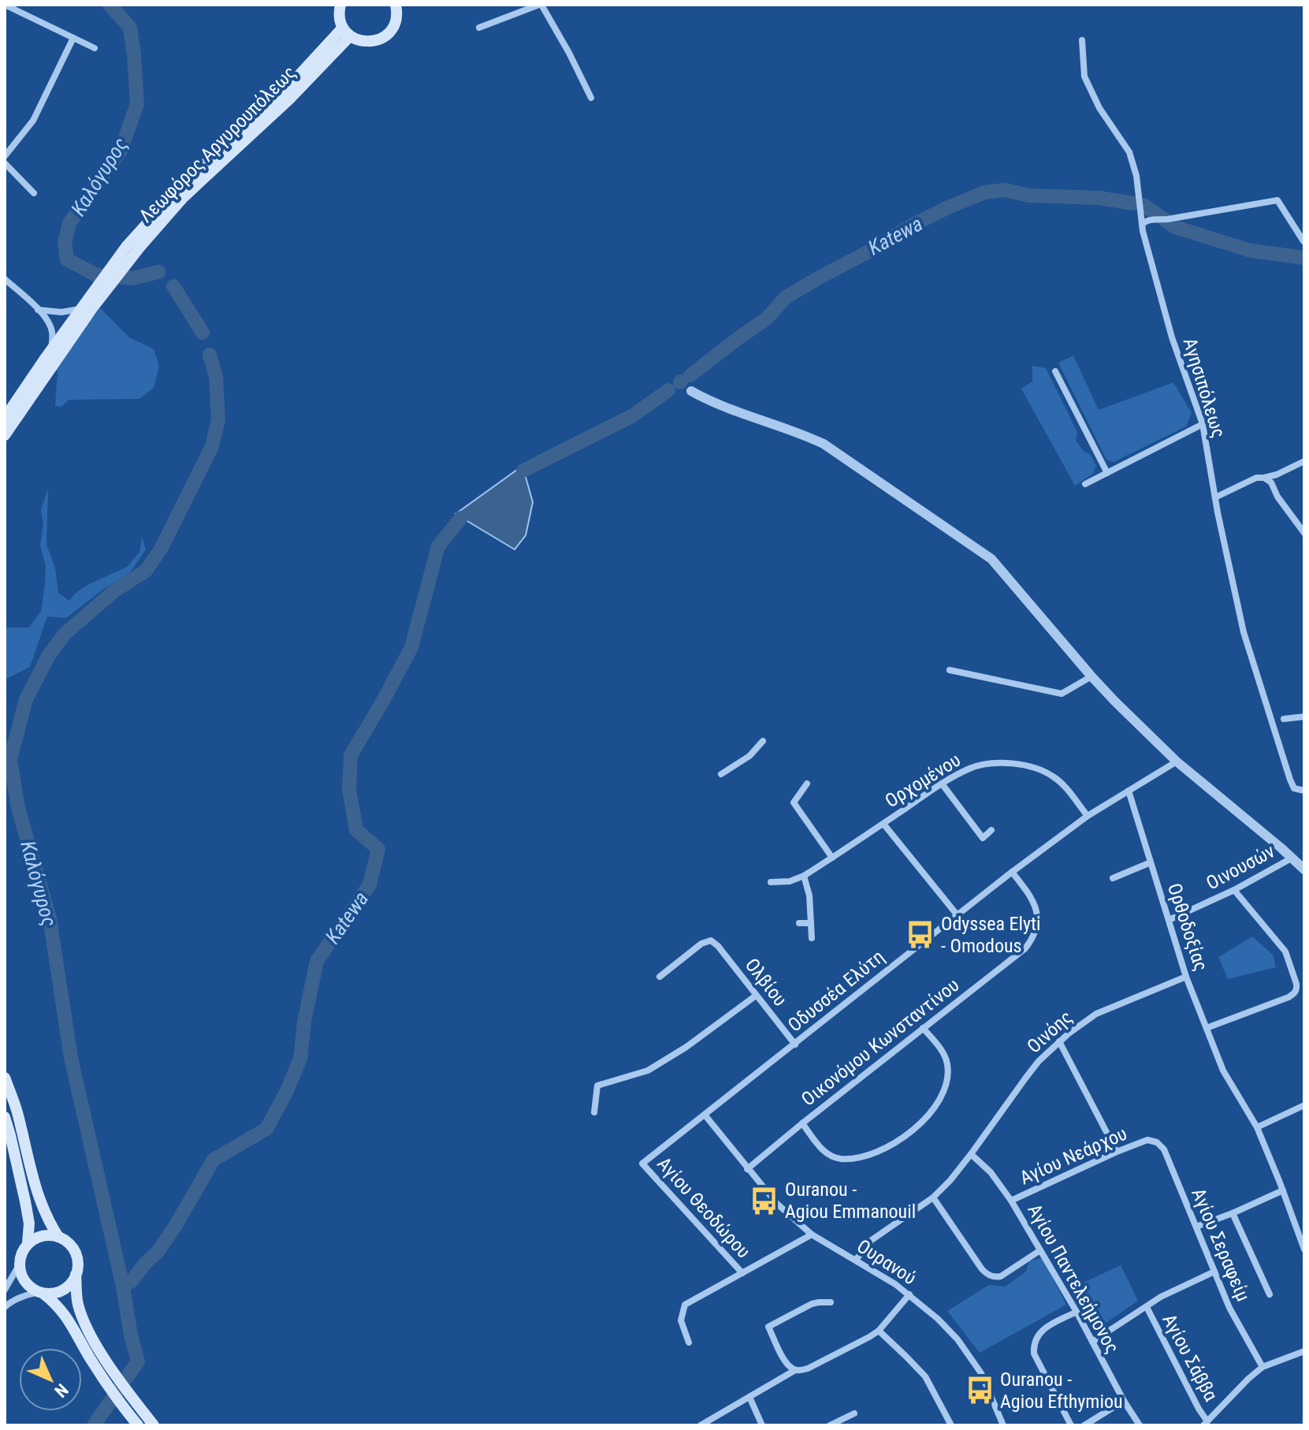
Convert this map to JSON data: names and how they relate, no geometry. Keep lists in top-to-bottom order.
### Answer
{
  "streets": {
    "main road": ["Λεωφόρος Αργυρουπόλεως"],
    "street": [
      "Αγησιπόλεως",
      "Ορχομένου",
      "Οινουσών",
      "Ορθοδοξίας",
      "Ολβίου",
      "Οδυσσέα Ελύτη",
      "Οινόης",
      "Οικονόμου Κωνσταντίνου",
      "Αγίου Νεάρχου",
      "Αγίου Θεοδώρου",
      "Αγίου Σεραφείμ",
      "Ουρανού",
      "Αγίου Παντελεήμονος",
      "Αγίου Σάββα"
    ]
  },
  "crossings": [
    ["Ορχομένου", "Οδυσσέα Ελύτη"],
    ["Οινουσών", "Ορθοδοξίας"],
    ["Ορθοδοξίας", "Οδυσσέα Ελύτη"],
    ["Ορθοδοξίας", "Οινόης"],
    ["Ολβίου", "Οδυσσέα Ελύτη"],
    ["Οδυσσέα Ελύτη", "Οικονόμου Κωνσταντίνου"],
    ["Οδυσσέα Ελύτη", "Αγίου Θεοδώρου"],
    ["Οδυσσέα Ελύτη", "Ουρανού"],
    ["Οινόης", "Ουρανού"],
    ["Οινόης", "Αγίου Παντελεήμονος"],
    ["Οικονόμου Κωνσταντίνου", "Ουρανού"],
    ["Αγίου Νεάρχου", "Αγίου Σεραφείμ"],
    ["Αγίου Νεάρχου", "Αγίου Παντελεήμονος"]
  ],
  "water": ["Καλόγυρος", "Katewa"],
  "places": {
    "bus stop": ["Odyssea Elyti - Omodous", "Ouranou - Agiou Emmanouil", "Ouranou - Agiou Efthymiou"]
  },
  "north": "bottom right"
}
